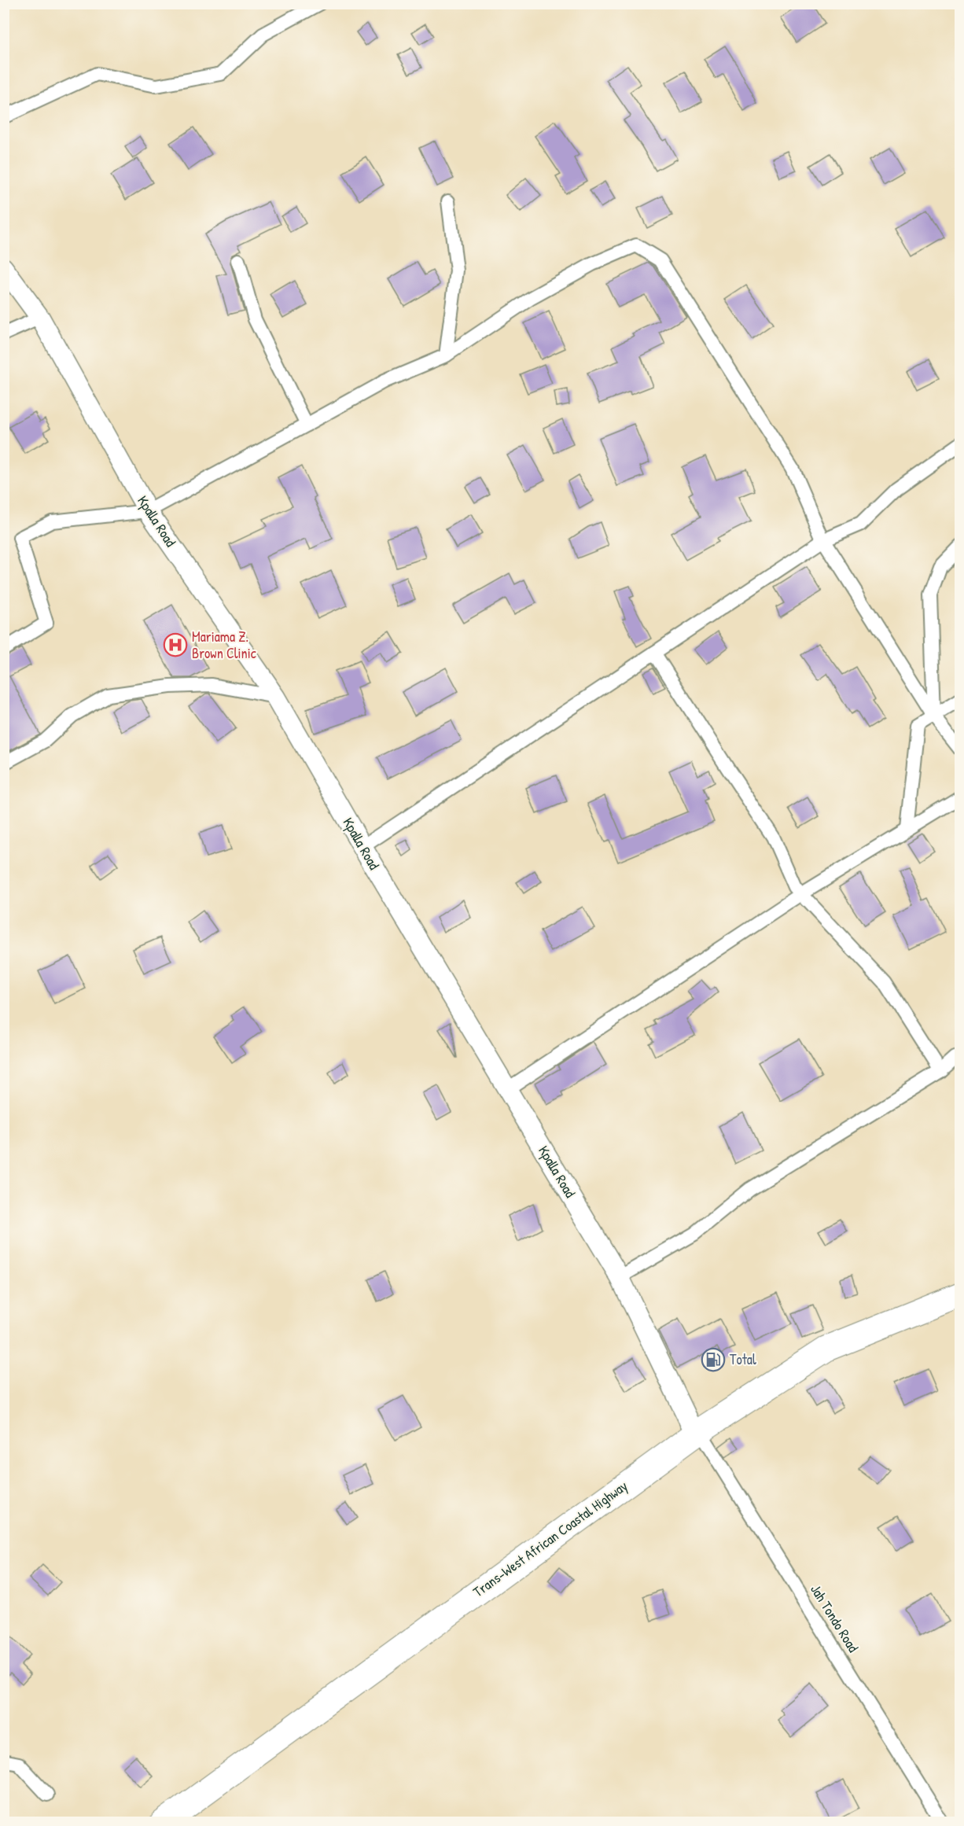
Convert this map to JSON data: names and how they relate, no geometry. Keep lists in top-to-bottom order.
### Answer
{
  "streets": {
    "highway": ["Trans-West African Coastal Highway"],
    "street": ["Kpalla Road", "Jah Tondo Road"]
  },
  "crossings": [
    ["Kpalla Road", "Trans-West African Coastal Highway"],
    ["Kpalla Road", "Jah Tondo Road"],
    ["Trans-West African Coastal Highway", "Jah Tondo Road"]
  ],
  "places": {
    "hospital": ["Mariama Z. Brown Clinic"],
    "fuel station": ["Total"]
  }
}
